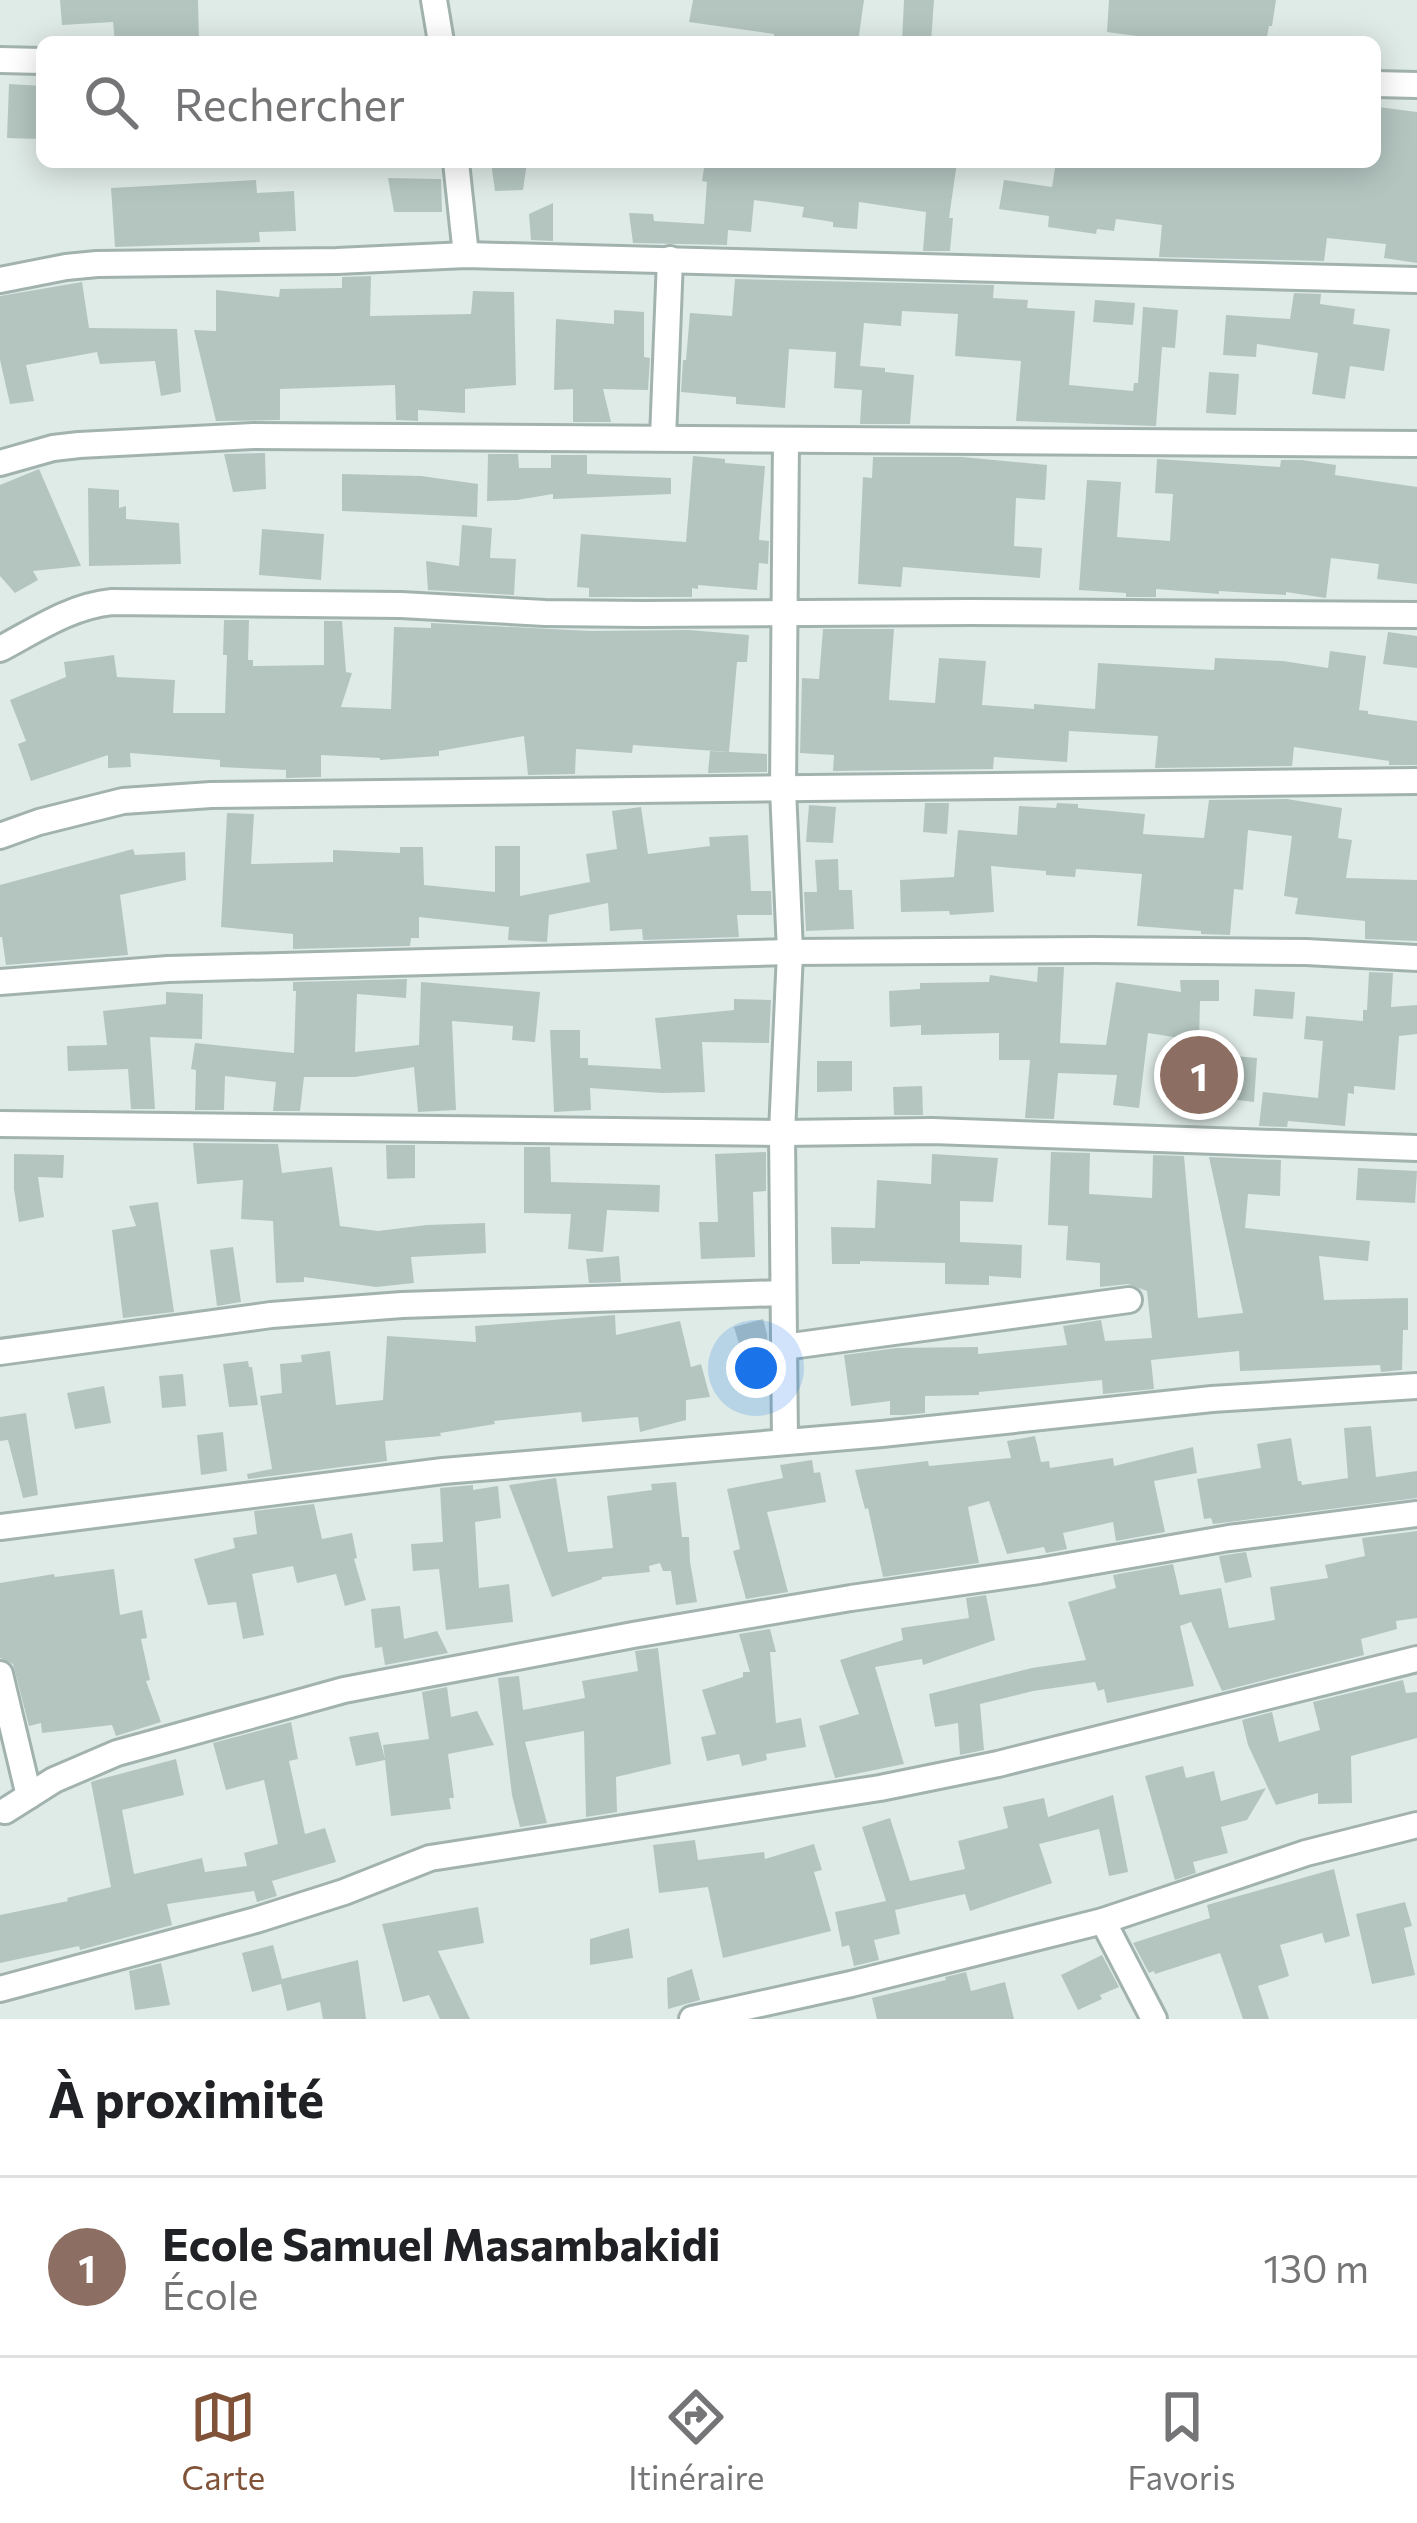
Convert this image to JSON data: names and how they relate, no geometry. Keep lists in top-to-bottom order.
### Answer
{
  "page": {
    "search": "Rechercher",
    "pins": "1",
    "heading": "À proximité",
    "list": [
      {
        "mark": "1",
        "name": "Ecole Samuel Masambakidi",
        "note": "École",
        "value": "130 m"
      }
    ],
    "nav": ["Carte", "Itinéraire", "Favoris"]
  }
}
